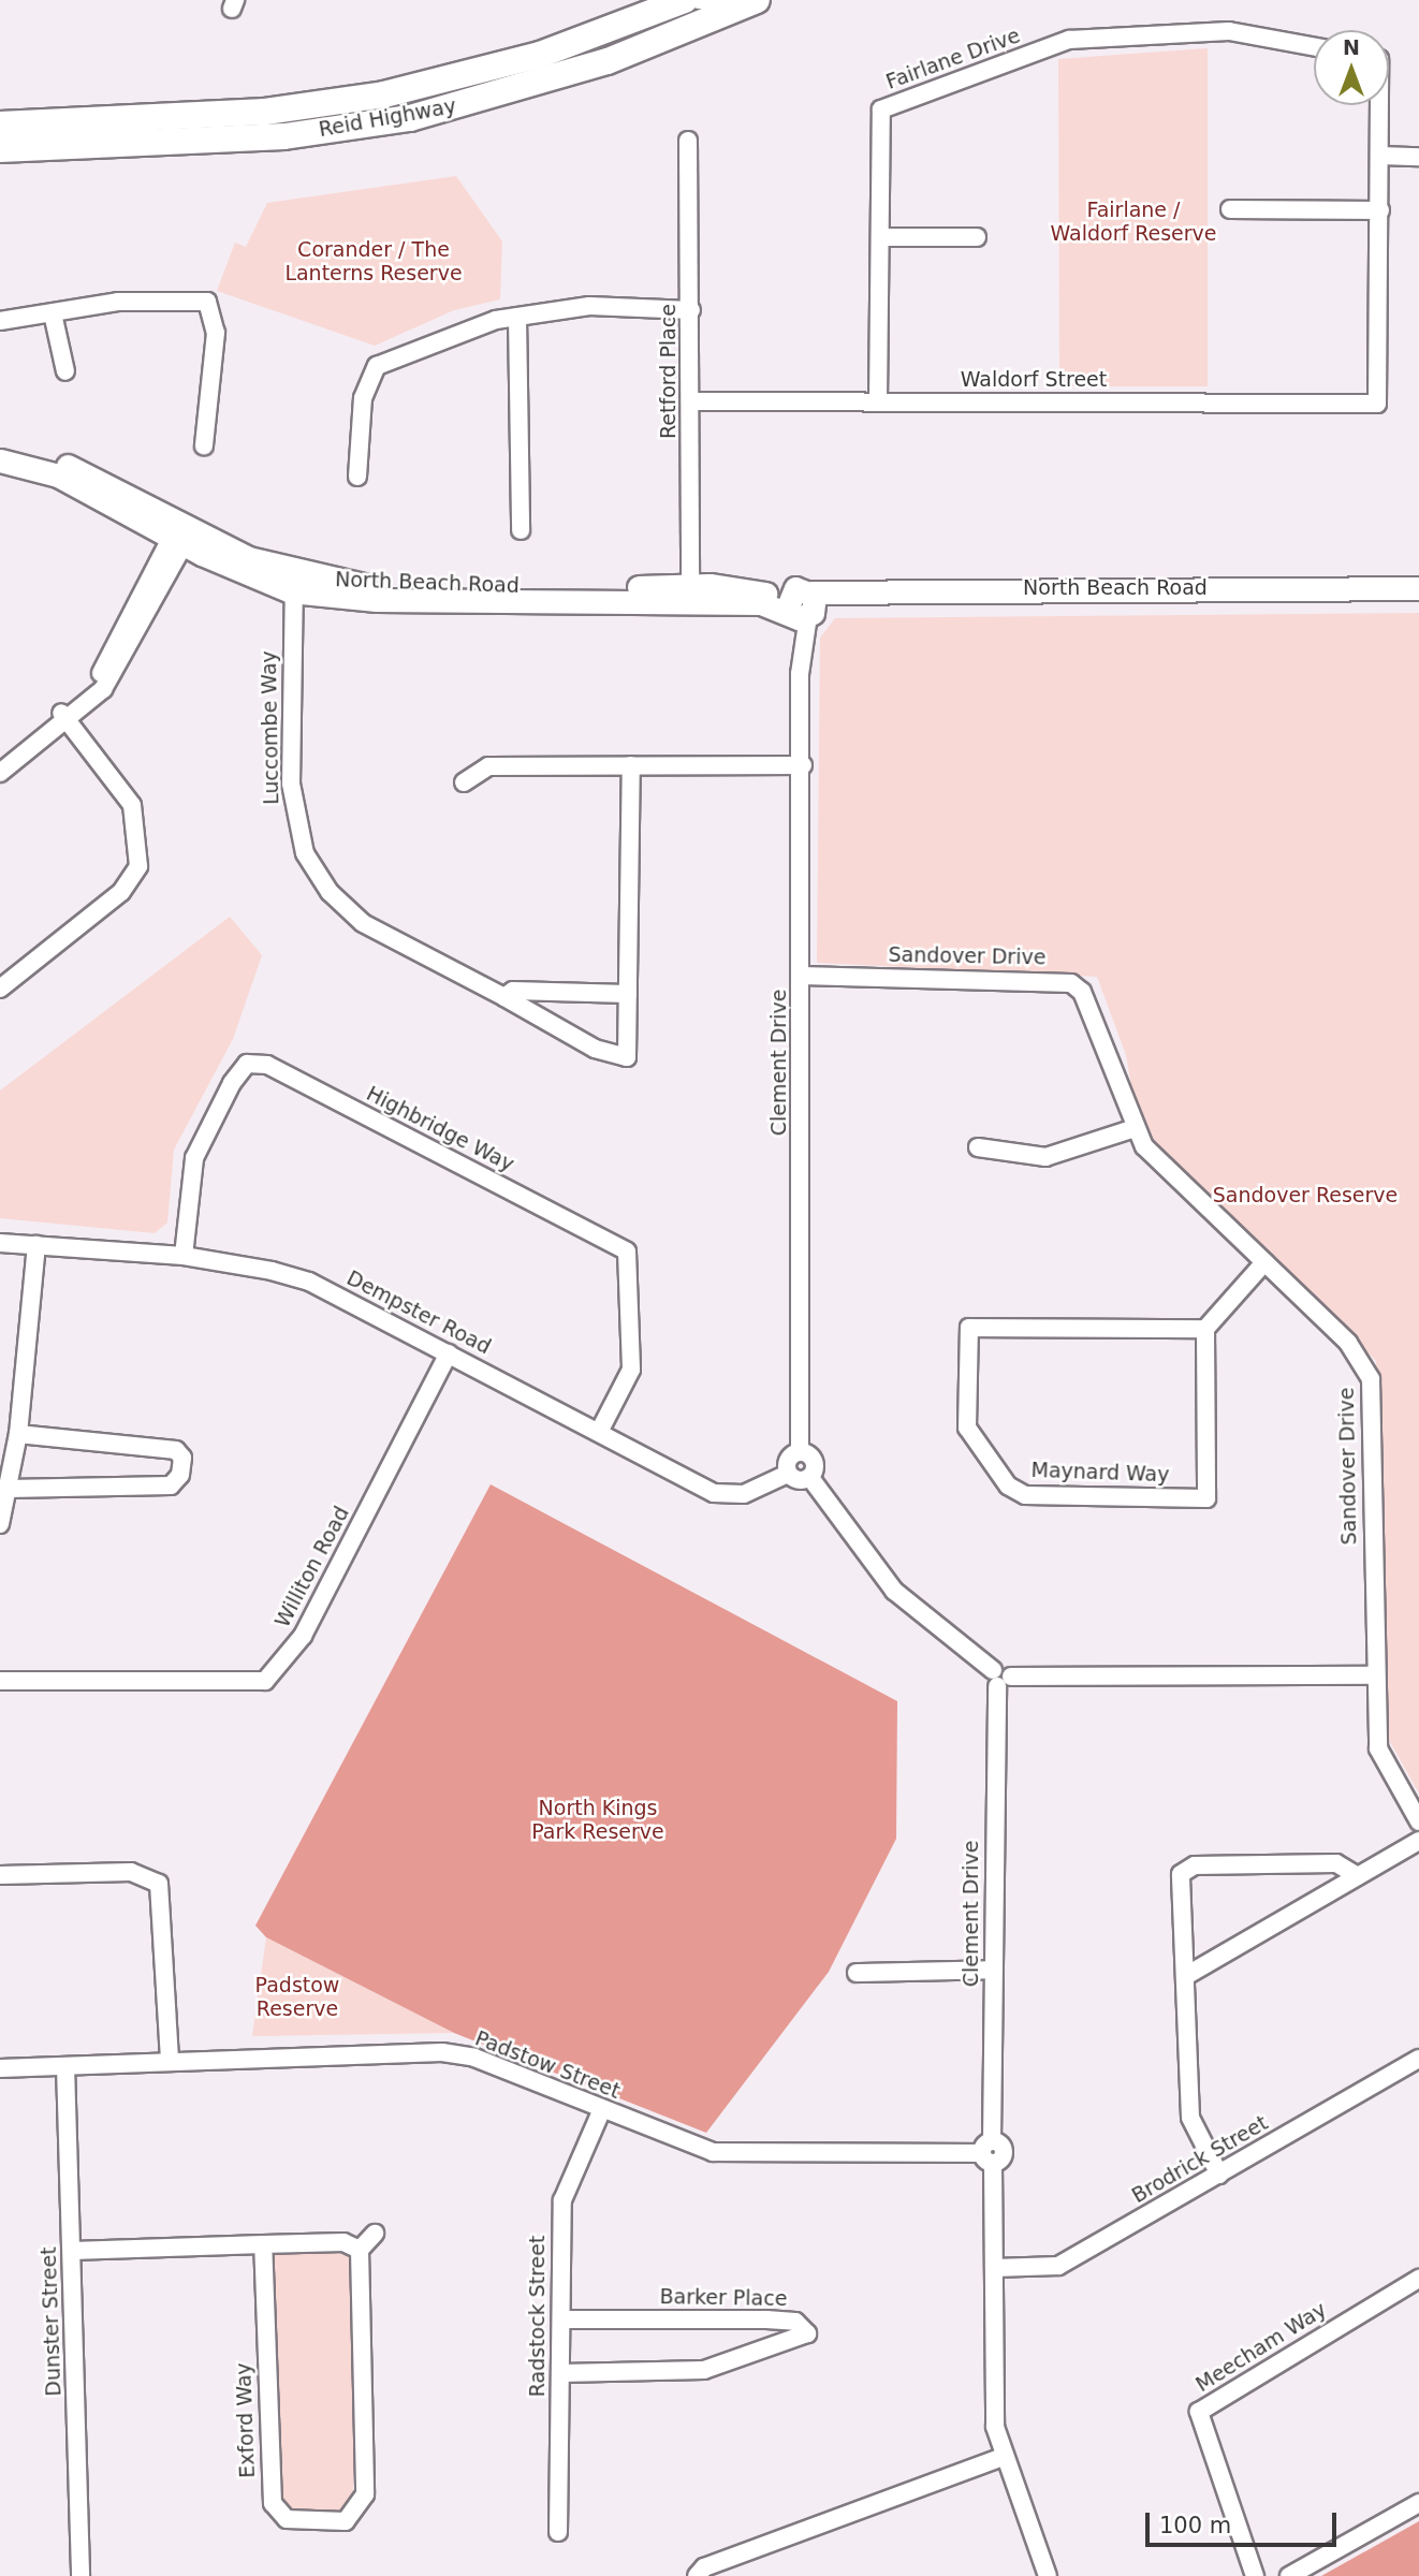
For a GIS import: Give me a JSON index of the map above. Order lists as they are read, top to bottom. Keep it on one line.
{"streets":{"highway":["Reid Highway"],"main road":["North Beach Road"],"street":["Fairlane Drive","Retford Place","Waldorf Street","Luccombe Way","Sandover Drive","Clement Drive","Highbridge Way","Dempster Road","Maynard Way","Williton Road","Padstow Street","Brodrick Street","Barker Place","Radstock Street","Dunster Street","Meecham Way","Exford Way"]},"crossings":[["Fairlane Drive","Waldorf Street"],["Retford Place","Waldorf Street"],["Retford Place","North Beach Road"],["North Beach Road","Luccombe Way"],["North Beach Road","Clement Drive"],["Sandover Drive","Clement Drive"],["Clement Drive","Dempster Road"],["Clement Drive","Padstow Street"],["Clement Drive","Brodrick Street"],["Highbridge Way","Dempster Road"],["Dempster Road","Williton Road"],["Padstow Street","Radstock Street"],["Padstow Street","Dunster Street"],["Barker Place","Radstock Street"]],"parks":["Fairlane / Waldorf Reserve","Corander / The Lanterns Reserve","Sandover Reserve","North Kings Park Reserve","Padstow Reserve"],"scale_bar":"100 m","north":"top"}
